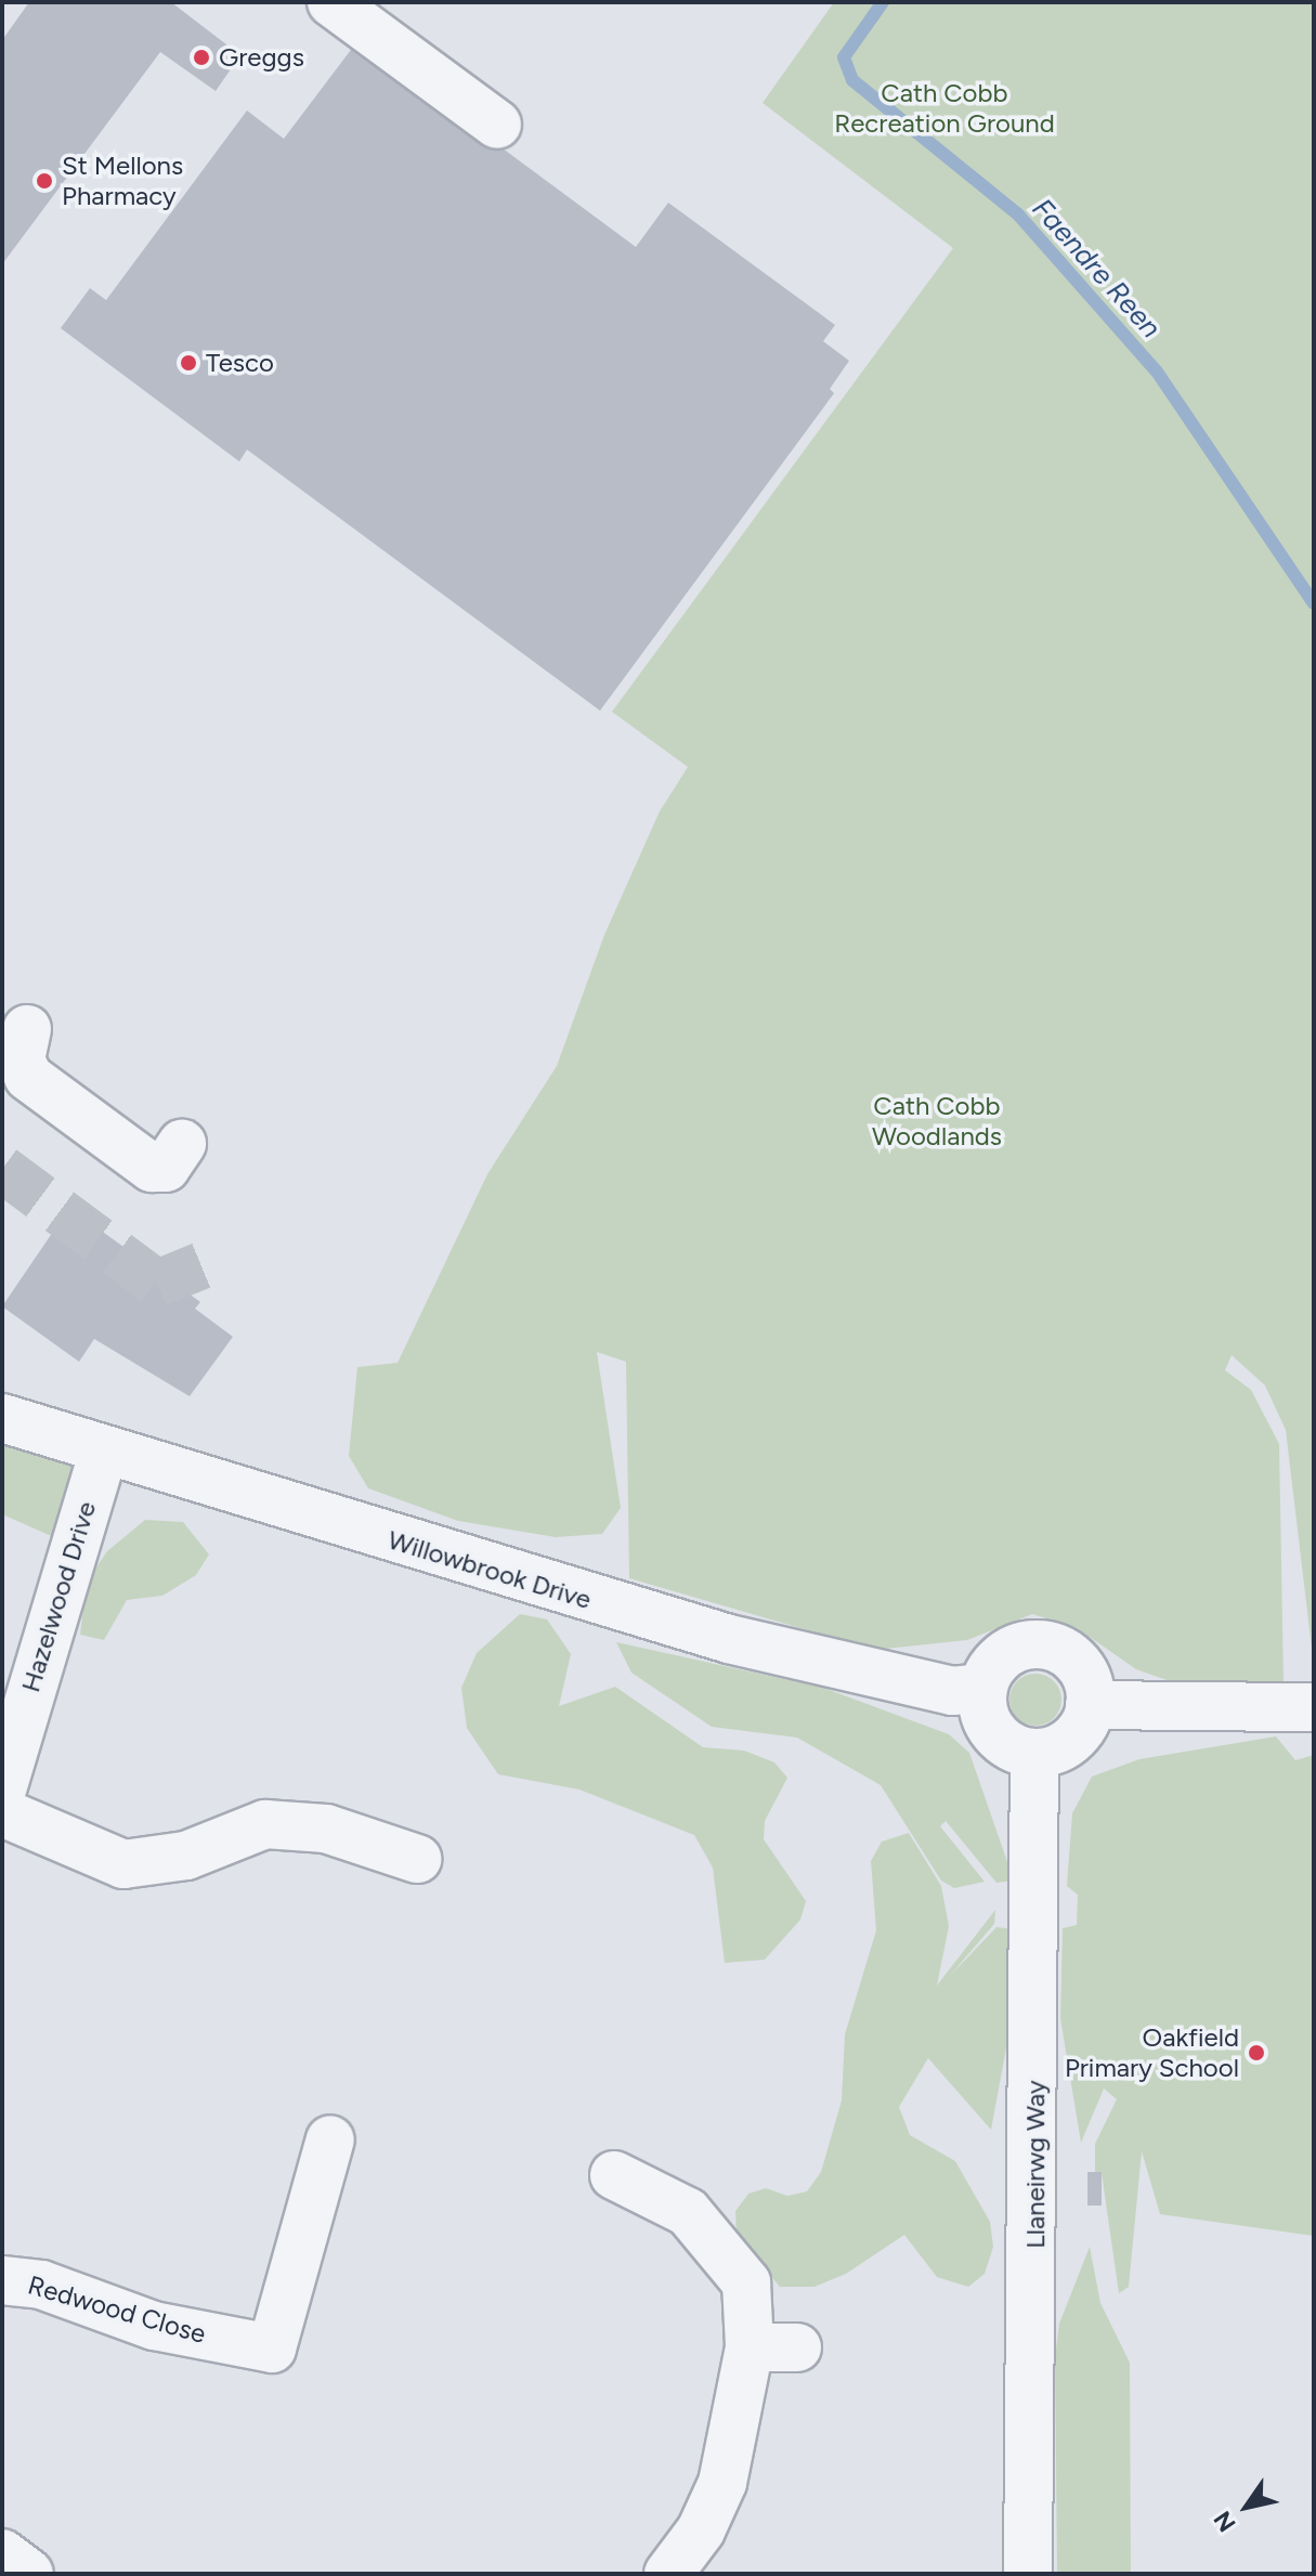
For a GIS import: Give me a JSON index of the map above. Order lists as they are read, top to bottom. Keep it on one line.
{"streets":{"street":["Willowbrook Drive","Hazelwood Drive","Llaneirwg Way","Redwood Close"]},"crossings":[["Willowbrook Drive","Hazelwood Drive"],["Willowbrook Drive","Llaneirwg Way"]],"water":["Faendre Reen"],"parks":["Cath Cobb Recreation Ground","Cath Cobb Woodlands"],"places":["Greggs","St Mellons Pharmacy","Tesco","Oakfield Primary School"],"north":"bottom left"}
